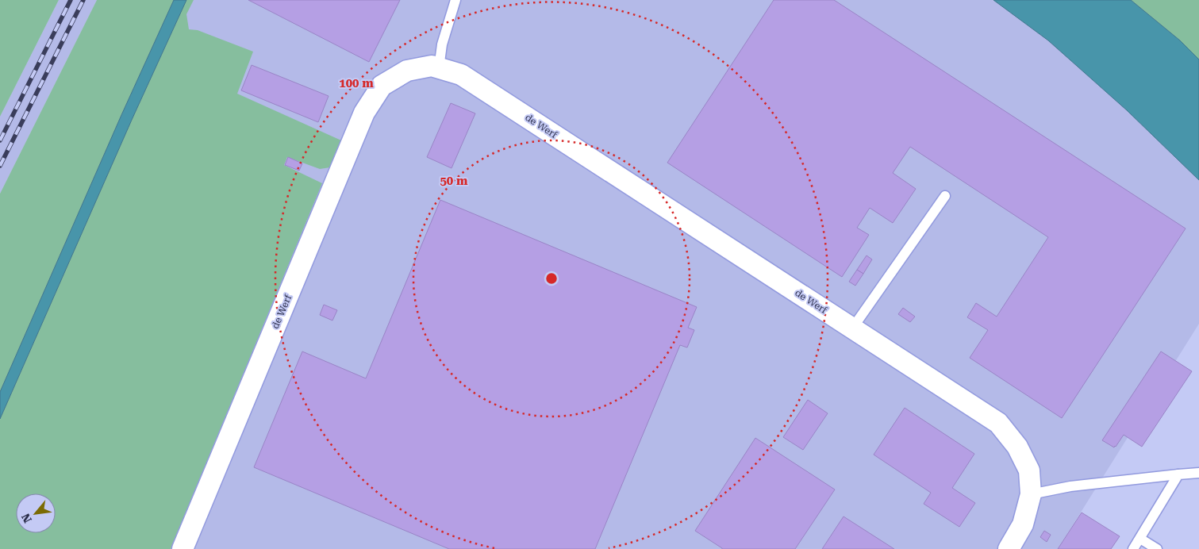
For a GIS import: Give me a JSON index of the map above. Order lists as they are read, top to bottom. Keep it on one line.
{"streets":{"street":["de Werf"]},"north":"bottom left","rings":["100 m","50 m"]}
